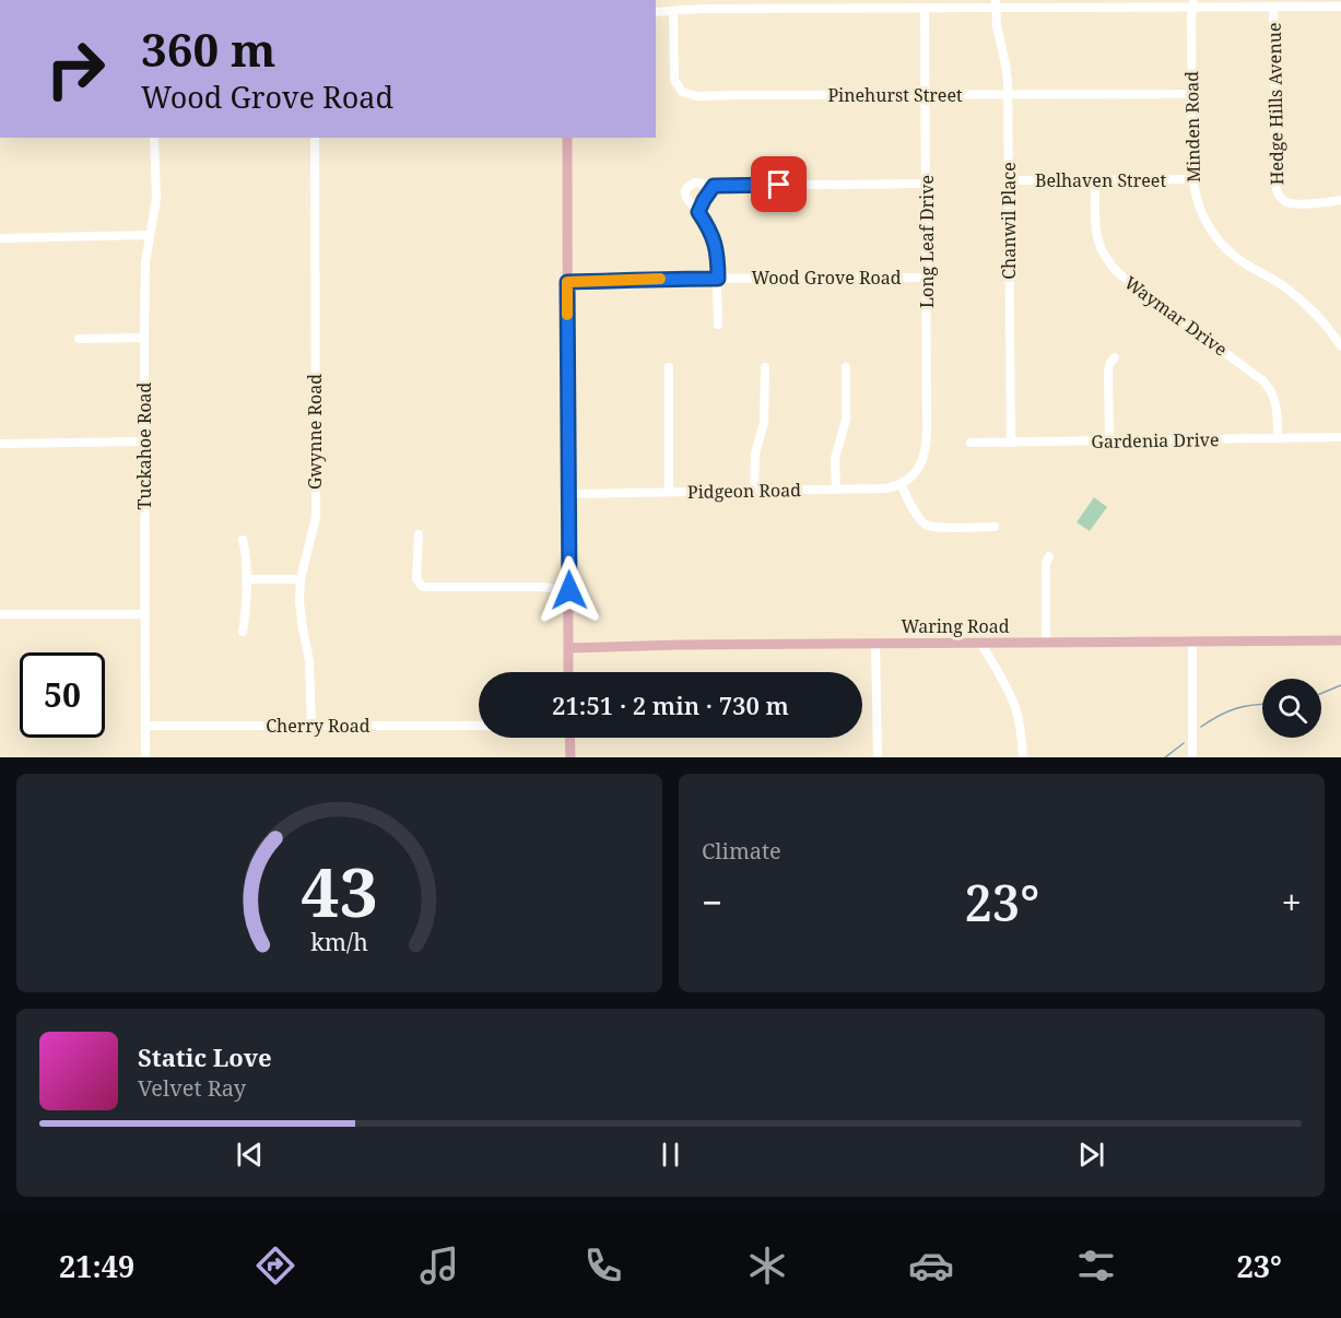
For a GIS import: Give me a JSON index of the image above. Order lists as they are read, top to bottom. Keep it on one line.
{"streets":{"main road":["Waring Road"],"street":["Pinehurst Street","Hedge Hills Avenue","Minden Road","Belhaven Street","Chanwil Place","Long Leaf Drive","Wood Grove Road","Waymar Drive","Gwynne Road","Gardenia Drive","Tuckahoe Road","Pidgeon Road","Cherry Road"]},"crossings":[["Pinehurst Street","Minden Road"],["Pinehurst Street","Chanwil Place"],["Pinehurst Street","Long Leaf Drive"],["Minden Road","Belhaven Street"],["Belhaven Street","Chanwil Place"],["Belhaven Street","Waymar Drive"],["Chanwil Place","Gardenia Drive"],["Long Leaf Drive","Wood Grove Road"],["Long Leaf Drive","Pidgeon Road"],["Waymar Drive","Gardenia Drive"],["Gwynne Road","Cherry Road"],["Tuckahoe Road","Cherry Road"]],"page":{"turn":["360 m","Wood Grove Road"],"limit":"50","trip":"21:51 · 2 min · 730 m","tile":"Climate","heat":["−","23°","+"],"song":["Static Love","Velvet Ray"],"tabs":["21:49","23°"],"gauge":["43","km/h"]}}
